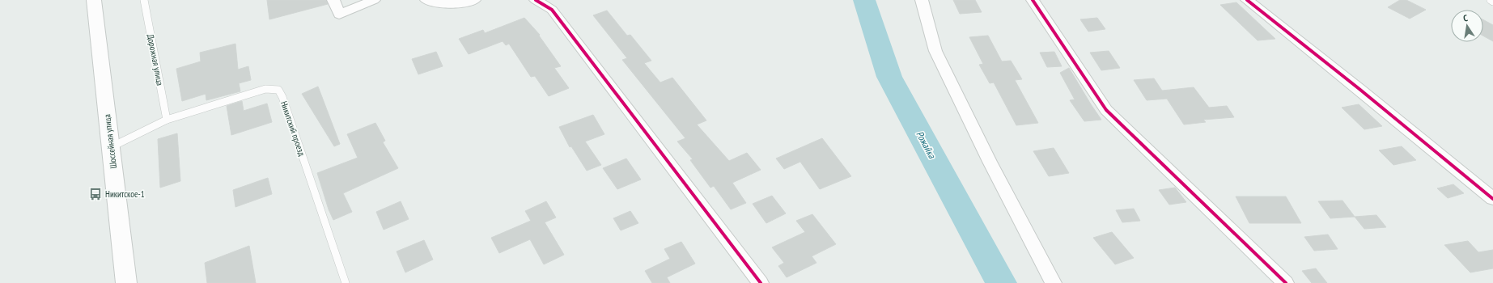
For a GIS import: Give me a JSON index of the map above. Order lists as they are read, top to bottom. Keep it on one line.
{"streets":{"street":["Шоссейная улица"],"lane":["Дорожная улица","Никитский проезд"]},"crossings":[["Дорожная улица","Никитский проезд"],["Никитский проезд","Шоссейная улица"]],"water":["Рожайка"],"places":{"bus stop":["Никитское-1"]},"north":"top"}
